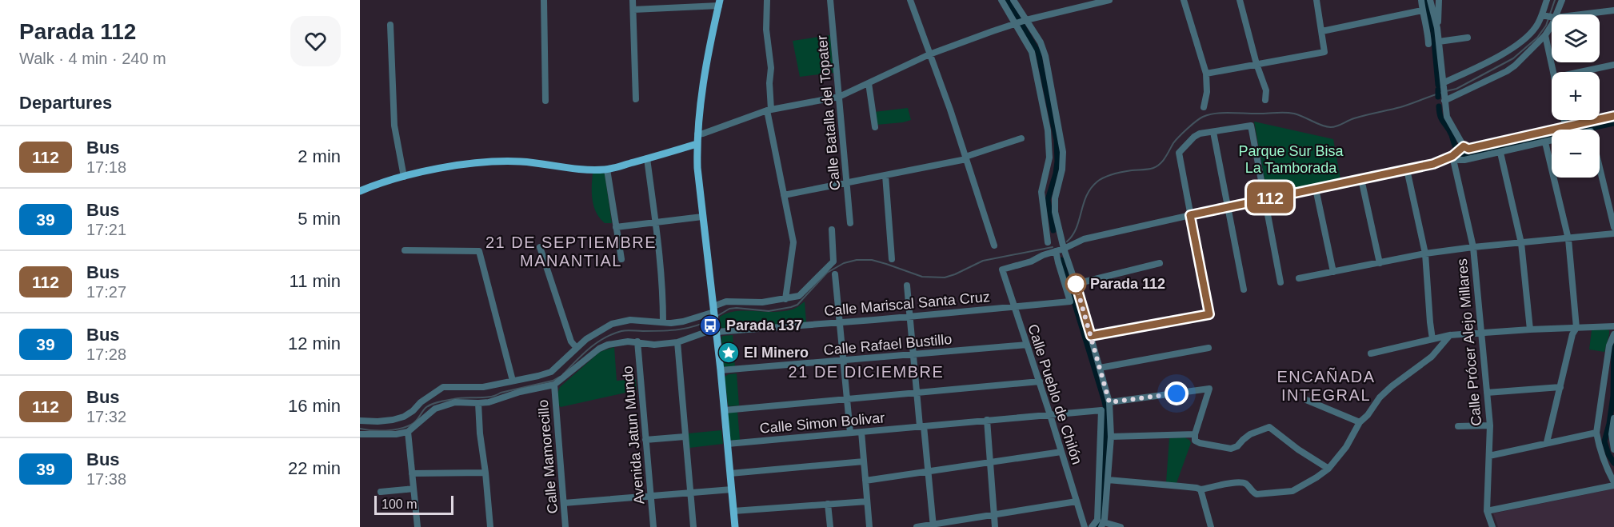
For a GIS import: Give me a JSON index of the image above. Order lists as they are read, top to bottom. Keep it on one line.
{"streets":{"street":["Calle Batalla del Topater","Calle Mariscal Santa Cruz","Calle Prócer Alejo Millares","Calle Rafael Bustillo","Calle Pueblo de Chilón","Calle Simon Bolivar","Avenida Jatun Mundo","Calle Mamorecillo"]},"crossings":[["Calle Mariscal Santa Cruz","Calle Pueblo de Chilón"],["Calle Mariscal Santa Cruz","Avenida Jatun Mundo"],["Calle Mariscal Santa Cruz","Calle Mamorecillo"],["Calle Rafael Bustillo","Calle Pueblo de Chilón"]],"districts":["21 DE SEPTIEMBRE MANANTIAL","21 DE DICIEMBRE","ENCAÑADA INTEGRAL"],"parks":["Parque Sur Bisa La Tamborada"],"places":{"other":["Parada 112"],"bus stop":["Parada 137"],"place":["El Minero"]},"lines":["bus line 112"],"scale_bar":"100 m","page":{"heading":[["Parada 112","Walk · 4 min · 240 m"],"Departures"],"on_map":"112","map_buttons":["+","−"],"list":[{"mark":"112","name":"Bus","note":"17:18","value":"2 min"},{"mark":"39","name":"Bus","note":"17:21","value":"5 min"},{"mark":"112","name":"Bus","note":"17:27","value":"11 min"},{"mark":"39","name":"Bus","note":"17:28","value":"12 min"},{"mark":"112","name":"Bus","note":"17:32","value":"16 min"},{"mark":"39","name":"Bus","note":"17:38","value":"22 min"}],"scale":"100 m"}}
